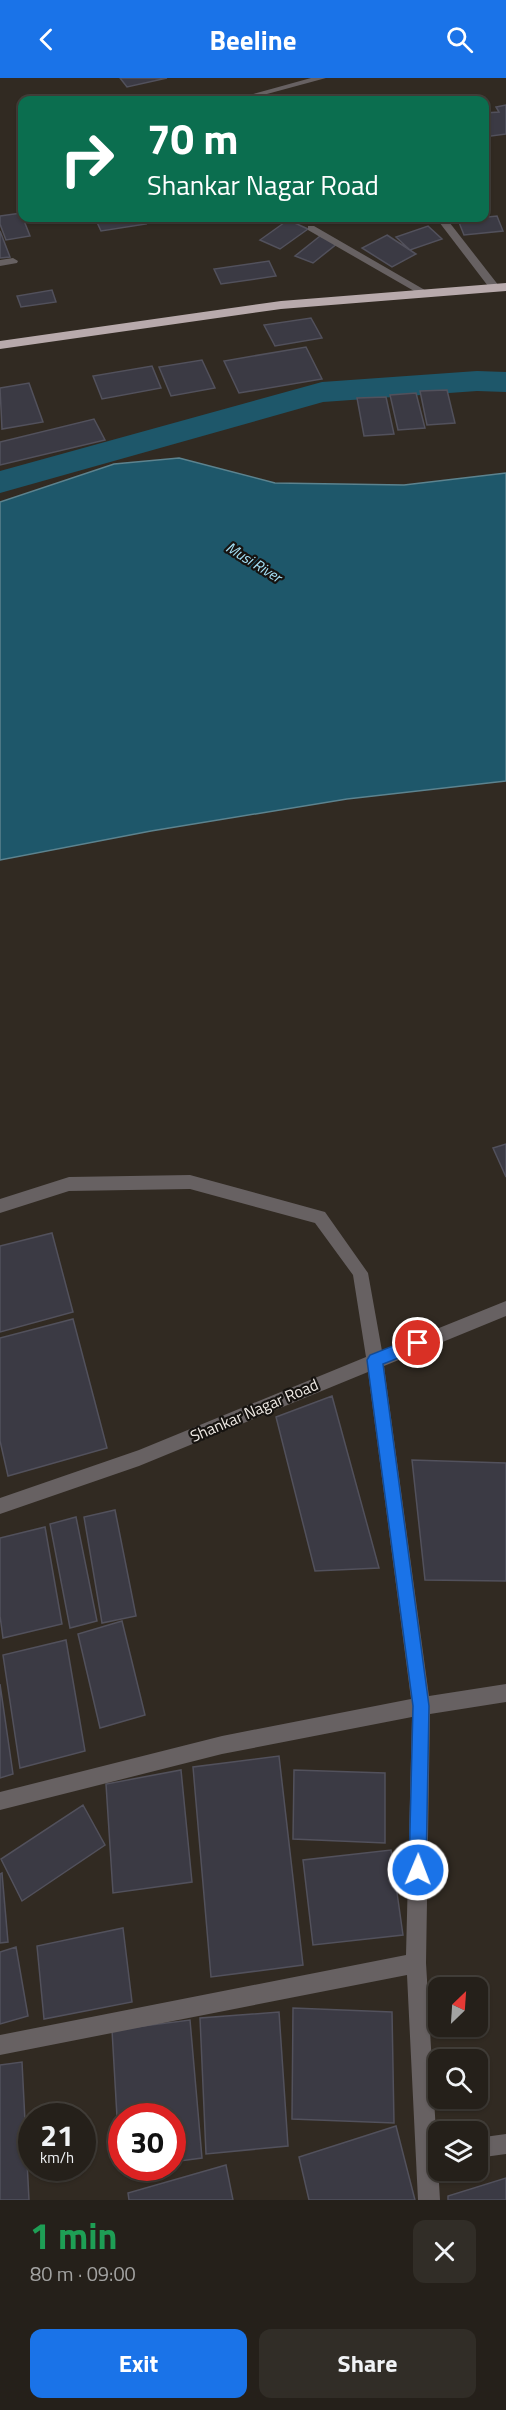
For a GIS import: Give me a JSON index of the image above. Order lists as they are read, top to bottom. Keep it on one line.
{"streets":{"street":["Shankar Nagar Road"]},"water":["Musi River"],"north":"top right","page":{"header":"Beeline","turn":["70 m","Shankar Nagar Road"],"speed":"21 km/h","limit":"30","heading":["1 min","80 m · 09:00"],"buttons":["Exit","Share"]}}
